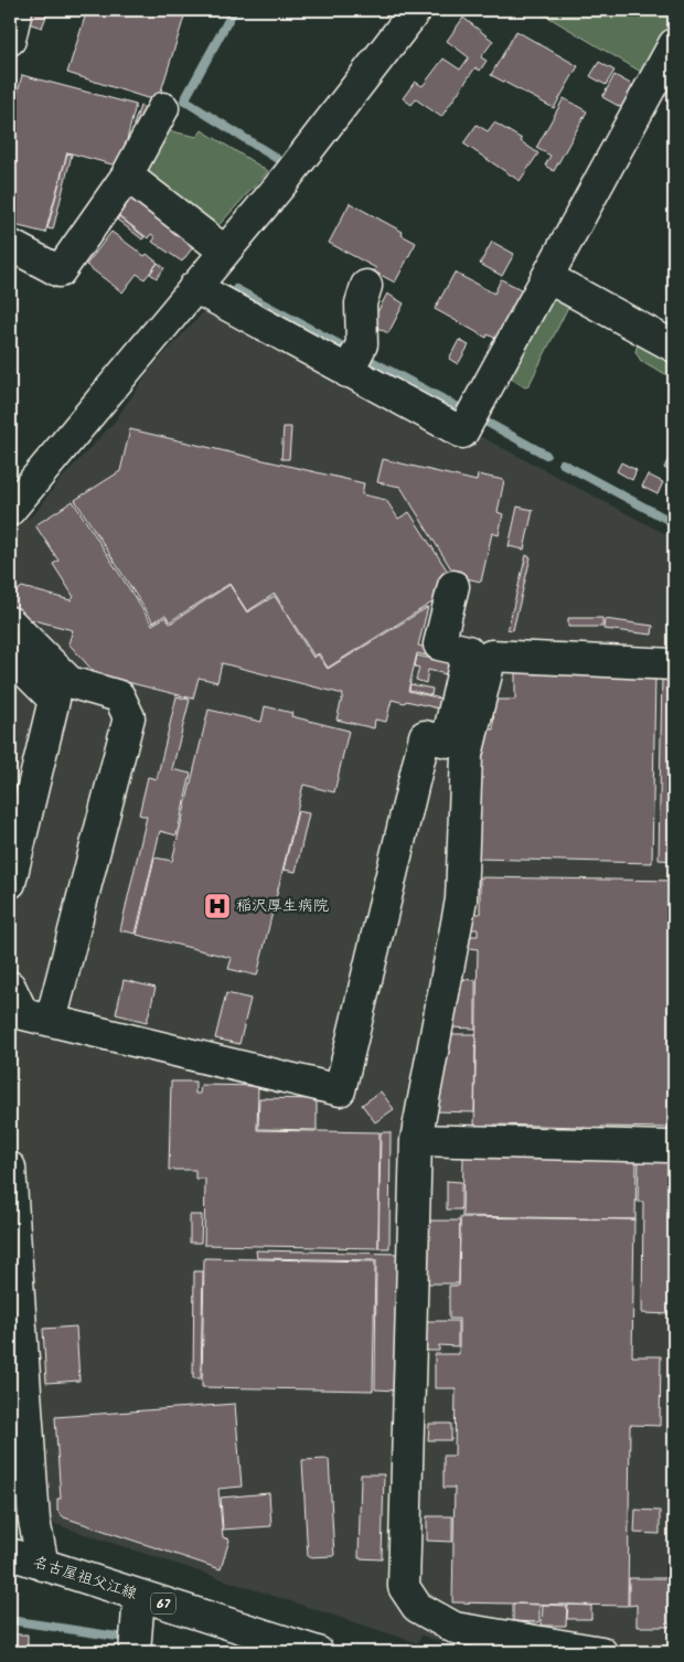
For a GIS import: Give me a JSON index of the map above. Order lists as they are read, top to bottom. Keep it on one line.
{"streets":{"street":["名古屋祖父江線","67"]},"places":{"hospital":["稲沢厚生病院"]}}
